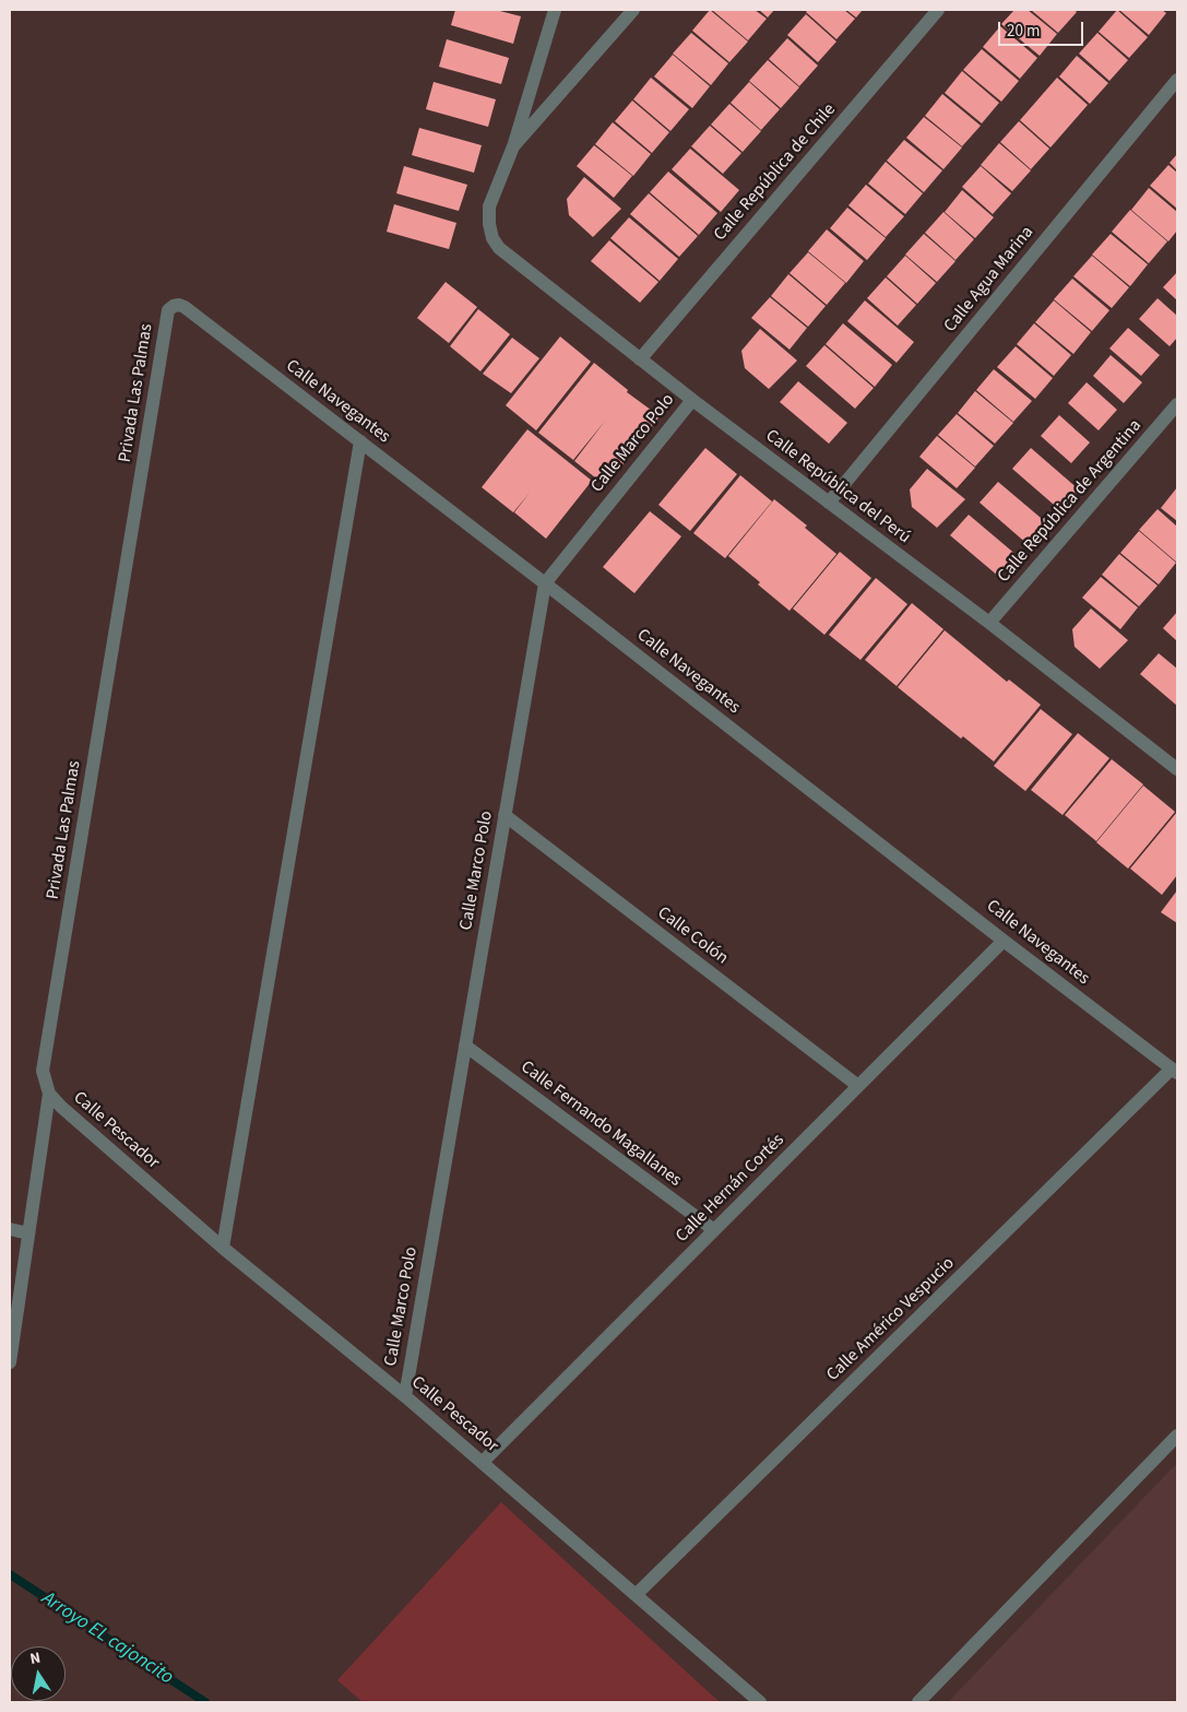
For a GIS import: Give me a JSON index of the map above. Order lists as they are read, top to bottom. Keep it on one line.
{"streets":{"street":["Calle República de Chile","Calle Agua Marina","Privada Las Palmas","Calle Navegantes","Calle Marco Polo","Calle República del Perú","Calle República de Argentina","Calle Colón","Calle Fernando Magallanes","Calle Pescador","Calle Hernán Cortés","Calle Américo Vespucio"]},"crossings":[["Calle República de Chile","Calle República del Perú"],["Calle Agua Marina","Calle República del Perú"],["Privada Las Palmas","Calle Navegantes"],["Privada Las Palmas","Calle Pescador"],["Calle Navegantes","Calle Marco Polo"],["Calle Navegantes","Calle Hernán Cortés"],["Calle Navegantes","Calle Américo Vespucio"],["Calle Marco Polo","Calle República del Perú"],["Calle Marco Polo","Calle Colón"],["Calle Marco Polo","Calle Fernando Magallanes"],["Calle Marco Polo","Calle Pescador"],["Calle República del Perú","Calle República de Argentina"],["Calle Colón","Calle Hernán Cortés"],["Calle Fernando Magallanes","Calle Hernán Cortés"],["Calle Pescador","Calle Hernán Cortés"],["Calle Pescador","Calle Américo Vespucio"]],"water":["Arroyo EL cajoncito"],"scale_bar":"20 m","north":"top"}
